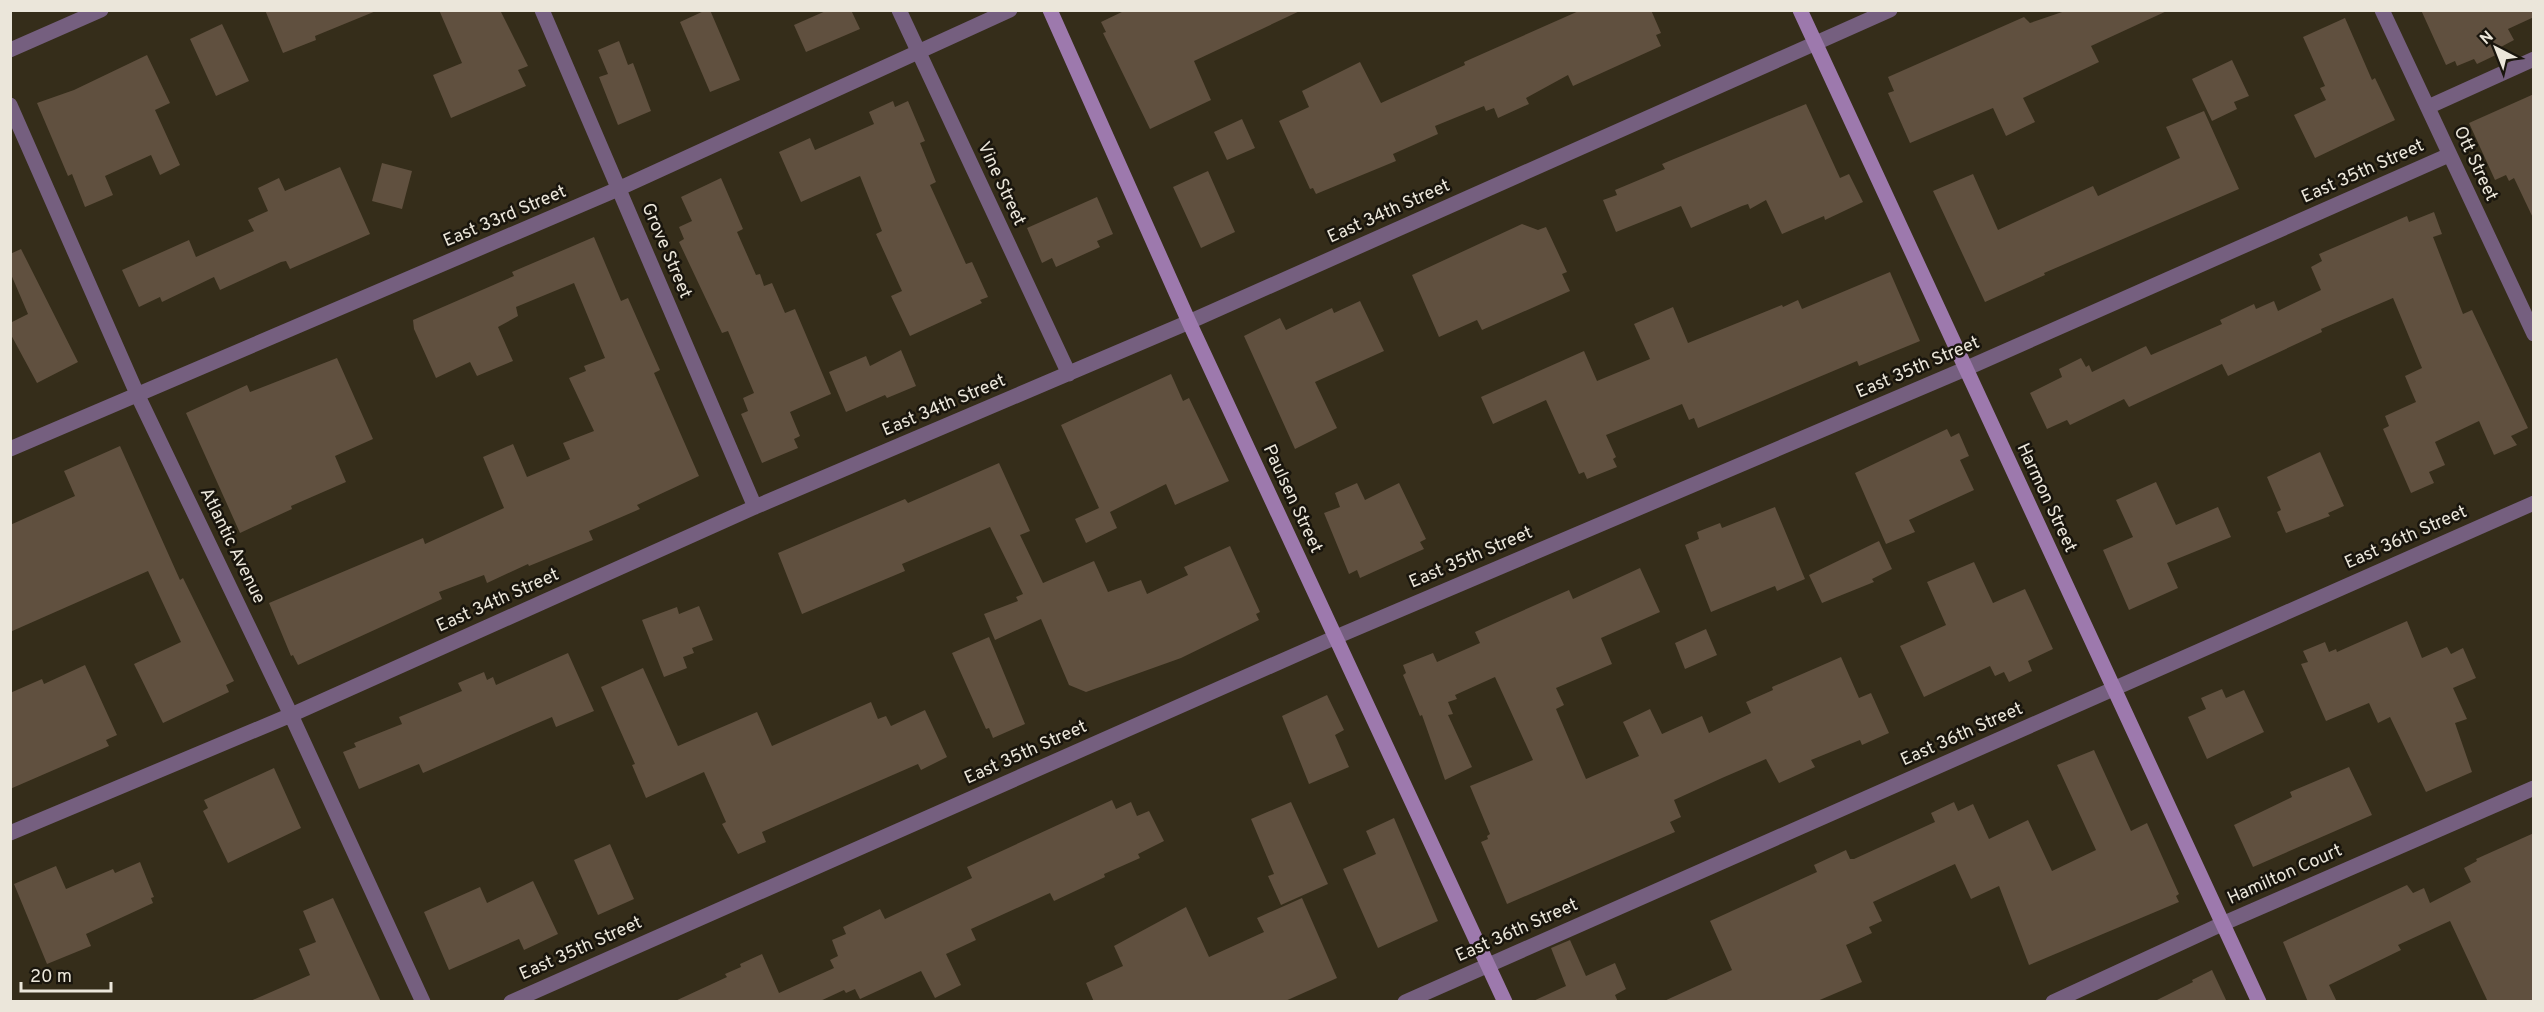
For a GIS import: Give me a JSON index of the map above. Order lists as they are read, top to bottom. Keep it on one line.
{"streets":{"main road":["Harmon Street","Paulsen Street"],"street":["Ott Street","East 35th Street","Vine Street","East 34th Street","East 33rd Street","Grove Street","East 36th Street","Atlantic Avenue","Hamilton Court"]},"crossings":[["Ott Street","East 35th Street"],["East 35th Street","Harmon Street"],["East 35th Street","Paulsen Street"],["Vine Street","East 34th Street"],["Vine Street","East 33rd Street"],["East 34th Street","Grove Street"],["East 34th Street","Harmon Street"],["East 34th Street","Paulsen Street"],["East 34th Street","Atlantic Avenue"],["East 33rd Street","Grove Street"],["East 33rd Street","Atlantic Avenue"],["Harmon Street","East 36th Street"],["Harmon Street","Hamilton Court"],["Paulsen Street","East 36th Street"]],"scale_bar":"20 m","north":"top left"}
